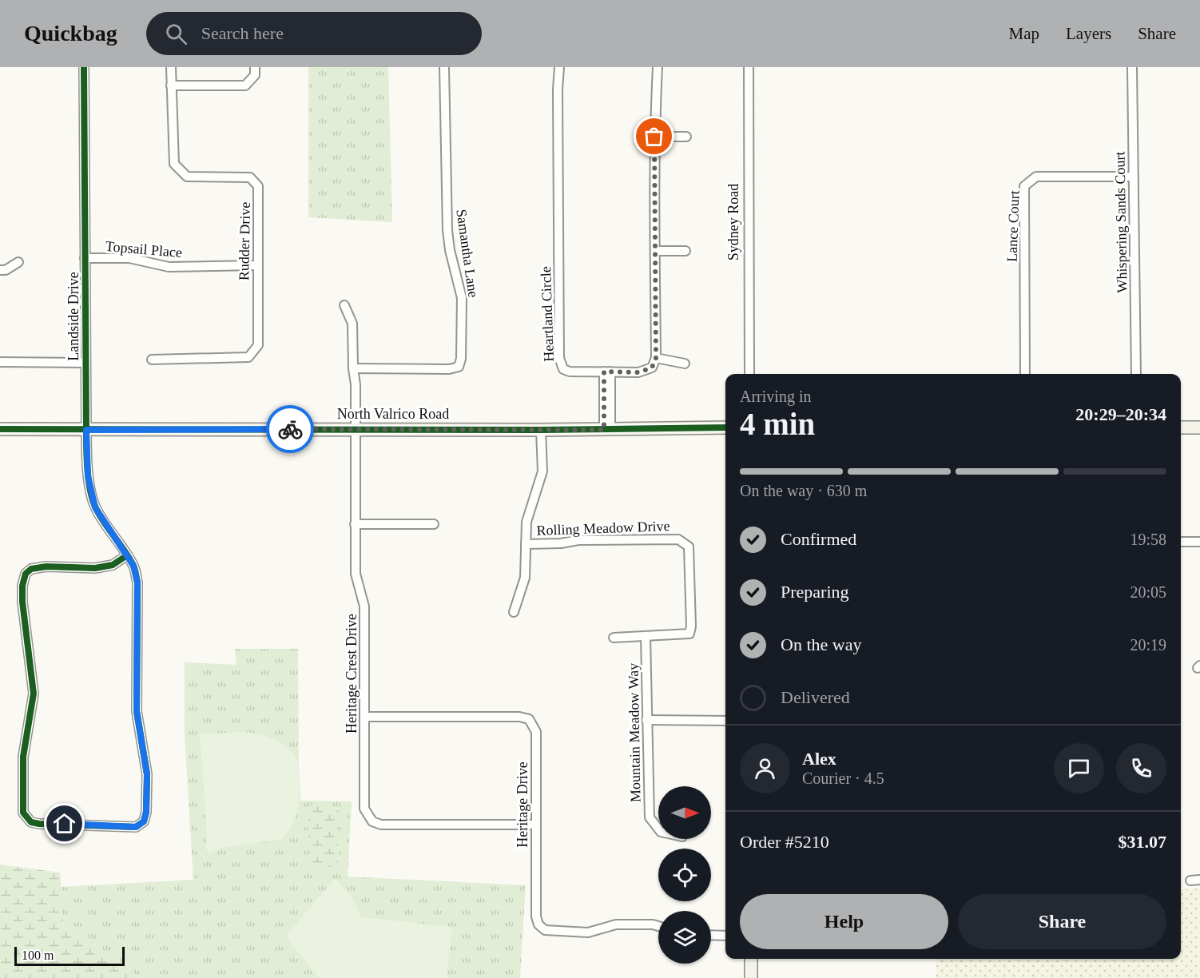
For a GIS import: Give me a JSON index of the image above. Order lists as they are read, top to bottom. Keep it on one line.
{"streets":{"street":["Sydney Road","Whispering Sands Court","Lance Court","Rudder Drive","Topsail Place","Samantha Lane","Heartland Circle","Landside Drive","North Valrico Road","Rolling Meadow Drive","Heritage Crest Drive","Mountain Meadow Way","Heritage Drive"]},"crossings":[["Whispering Sands Court","Lance Court"],["Rudder Drive","Topsail Place"],["Topsail Place","Landside Drive"],["Samantha Lane","Heritage Crest Drive"],["Landside Drive","North Valrico Road"],["North Valrico Road","Heritage Crest Drive"],["Rolling Meadow Drive","Mountain Meadow Way"],["Heritage Crest Drive","Heritage Drive"]],"scale_bar":"100 m","north":"right","page":{"header":"Quickbag","search":"Search here","nav":["Map","Layers","Share"],"heading":["4 min","Arriving in","20:29–20:34"],"panel":["Alex","Courier · 4.5","Order #5210","$31.07"],"bar":"On the way · 630 m","list":[["Confirmed","19:58"],["Preparing","20:05"],["On the way","20:19"],"Delivered"],"buttons":["Help","Share"],"scale":"100 m"}}
